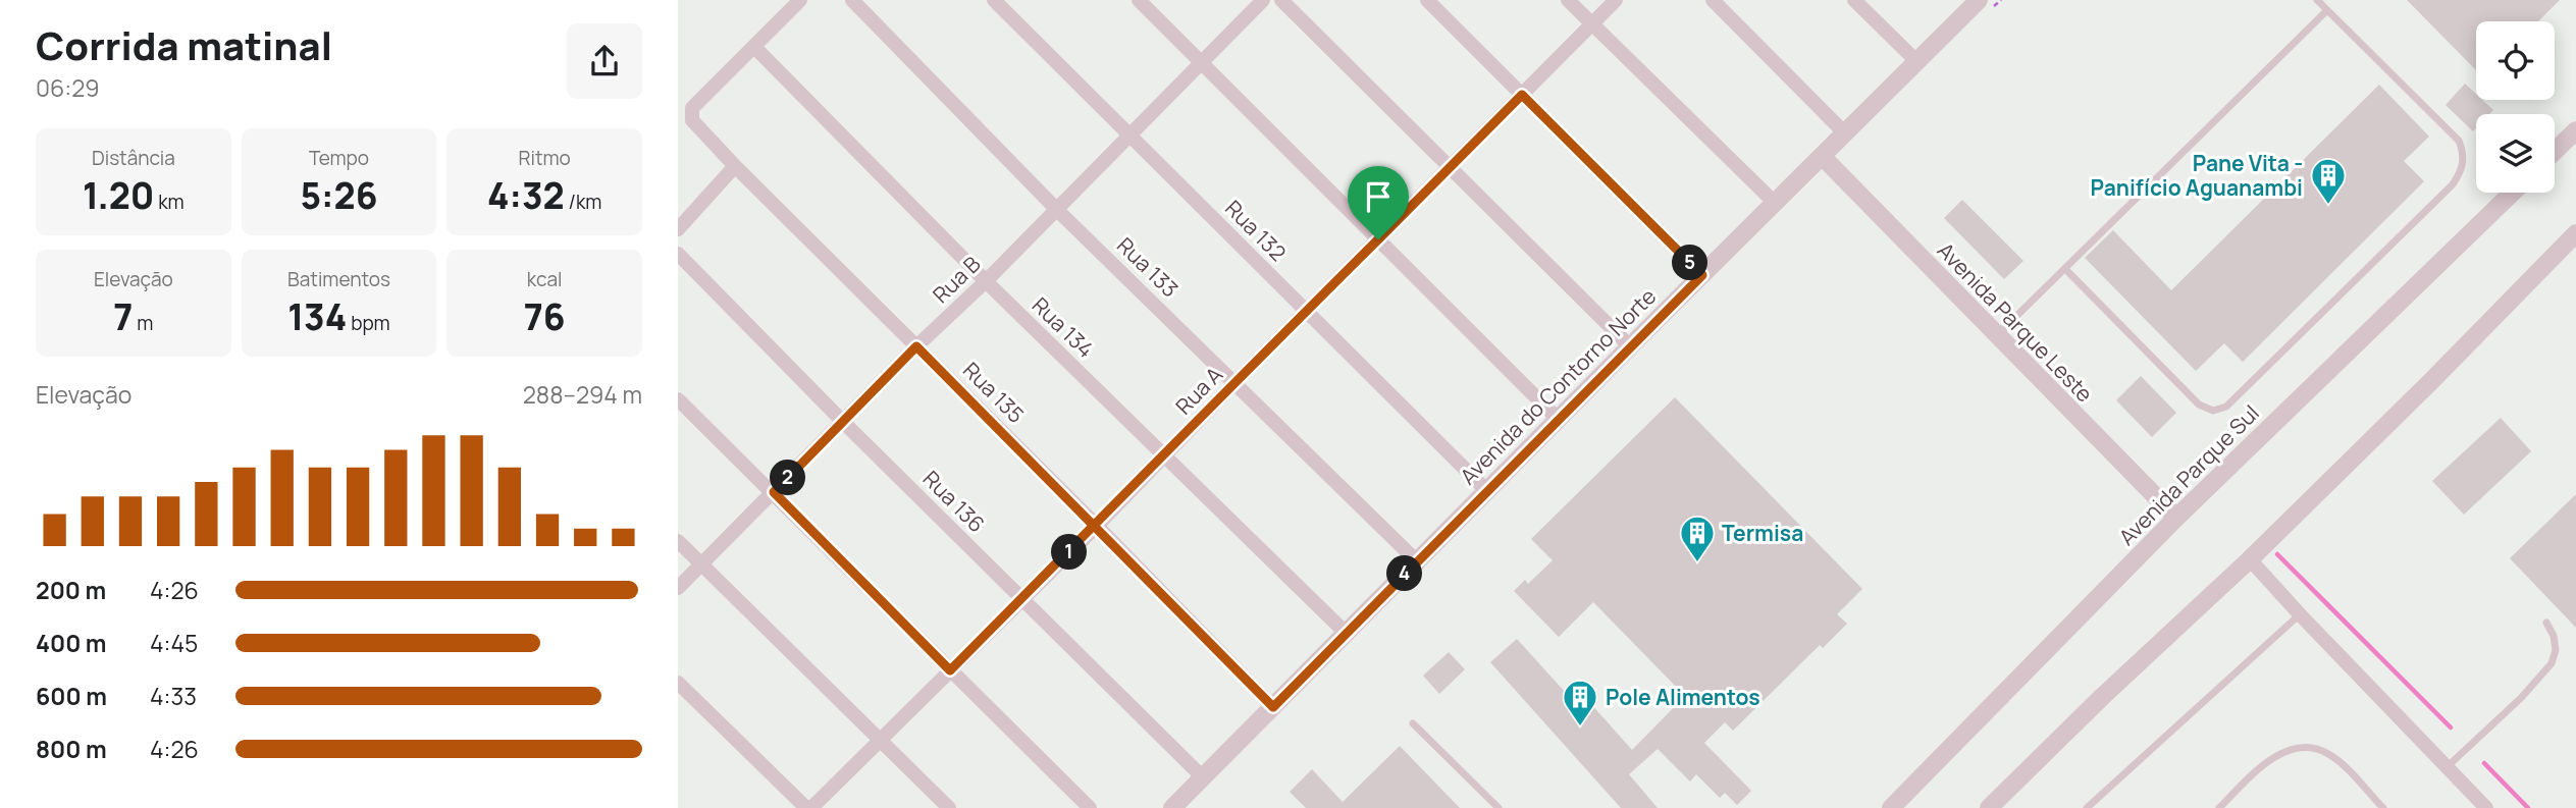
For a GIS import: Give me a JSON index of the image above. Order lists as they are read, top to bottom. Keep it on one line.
{"streets":{"street":["Rua 132","Rua 133","Rua B","Avenida Parque Leste","Rua 134","Avenida do Contorno Norte","Rua A","Rua 135","Avenida Parque Sul","Rua 136"]},"crossings":[["Rua 132","Rua B"],["Rua 132","Avenida do Contorno Norte"],["Rua 132","Rua A"],["Rua 133","Rua B"],["Rua 133","Avenida do Contorno Norte"],["Rua 133","Rua A"],["Rua B","Rua 134"],["Rua B","Rua 135"],["Rua B","Rua 136"],["Avenida Parque Leste","Avenida do Contorno Norte"],["Avenida Parque Leste","Avenida Parque Sul"],["Rua 134","Avenida do Contorno Norte"],["Rua 134","Rua A"],["Rua 134","Rua 135"],["Avenida do Contorno Norte","Rua 135"],["Avenida do Contorno Norte","Rua 136"],["Rua A","Rua 135"],["Rua A","Rua 136"]],"places":{"building":["Pane Vita - Panifício Aguanambi","Termisa","Pole Alimentos"]},"page":{"heading":["Corrida matinal","06:29"],"stats":[["Distância","1.20 km"],["Tempo","5:26"],["Ritmo","4:32 /km"],["Elevação","7 m"],["Batimentos","134 bpm"],["kcal","76"]],"pins":["5","2","1","4"],"chart":["Elevação","288–294 m"],"list":[{"name":"200 m","note":"4:26"},{"name":"400 m","note":"4:45"},{"name":"600 m","note":"4:33"},{"name":"800 m","note":"4:26"}]}}
